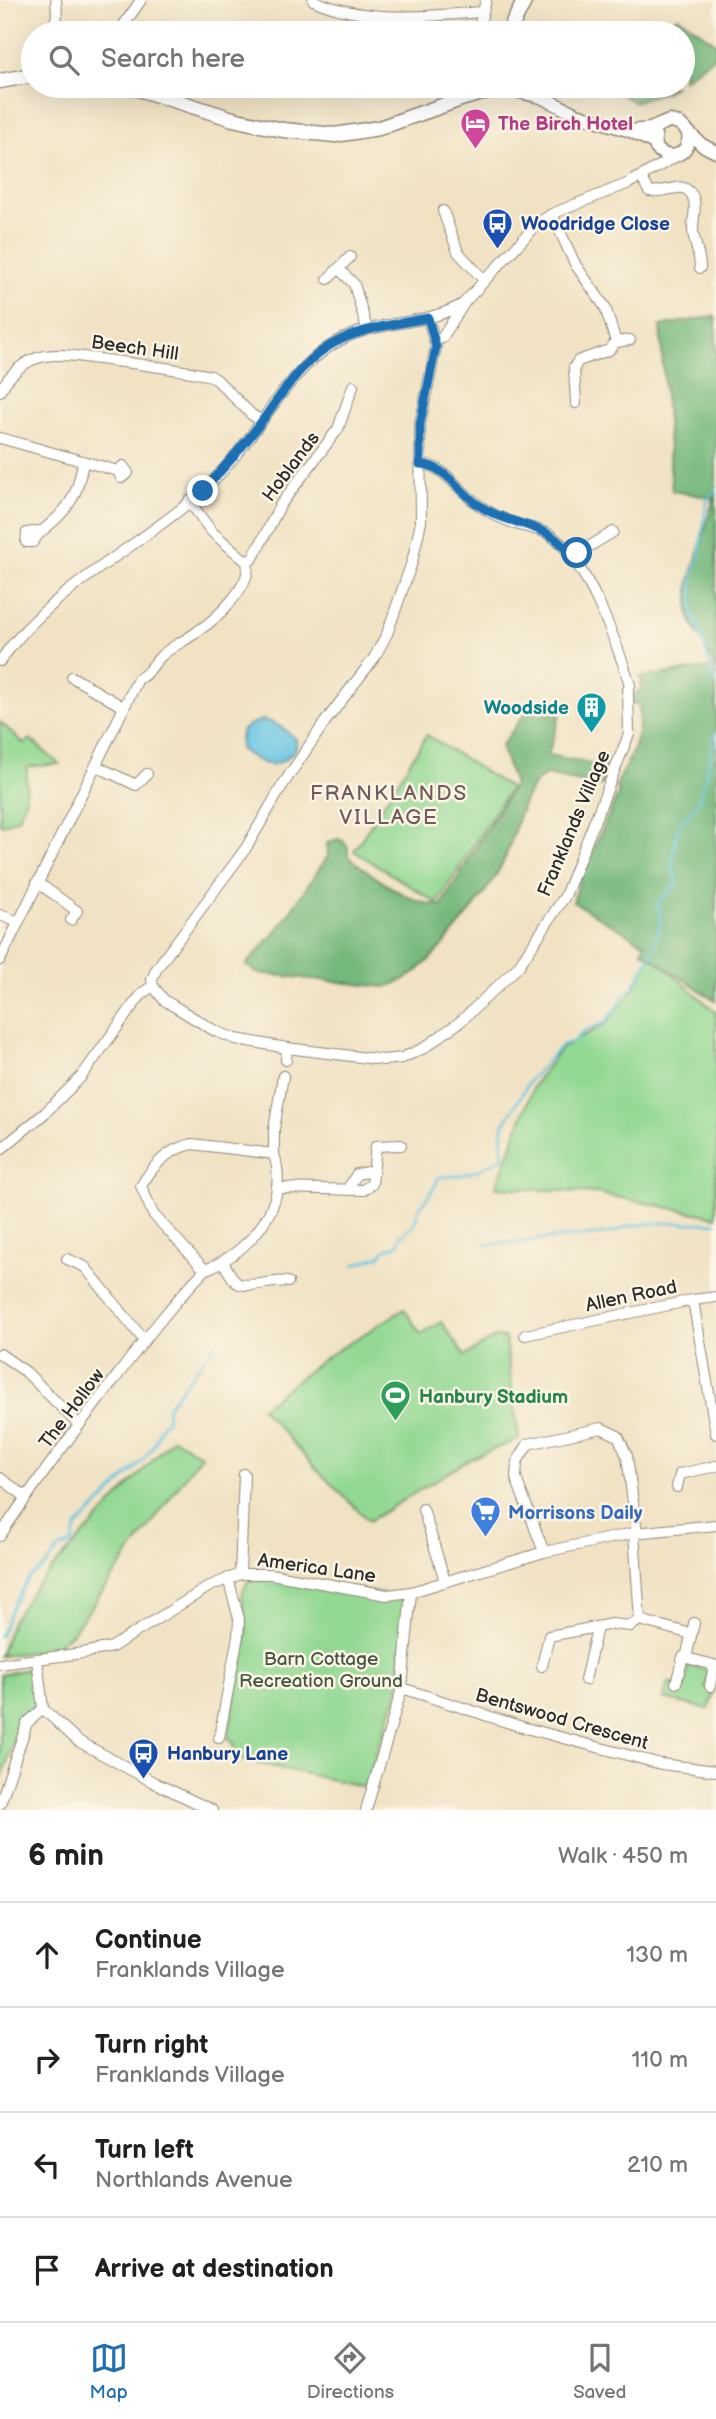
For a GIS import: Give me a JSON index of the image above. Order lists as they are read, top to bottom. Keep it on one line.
{"streets":{"street":["Beech Hill","Hoblands","Franklands Village","Allen Road","The Hollow","America Lane","Bentswood Crescent"]},"districts":["FRANKLANDS VILLAGE"],"parks":["Barn Cottage Recreation Ground"],"places":{"hotel":["The Birch Hotel"],"bus stop":["Woodridge Close","Hanbury Lane"],"building":["Woodside"],"sports":["Hanbury Stadium"],"supermarket":["Morrisons Daily"]},"page":{"search":"Search here","heading":["6 min","Walk · 450 m"],"list":[["Continue","Franklands Village","130 m"],["Turn right","Franklands Village","110 m"],["Turn left","Northlands Avenue","210 m"],"Arrive at destination"],"nav":["Map","Directions","Saved"]}}
